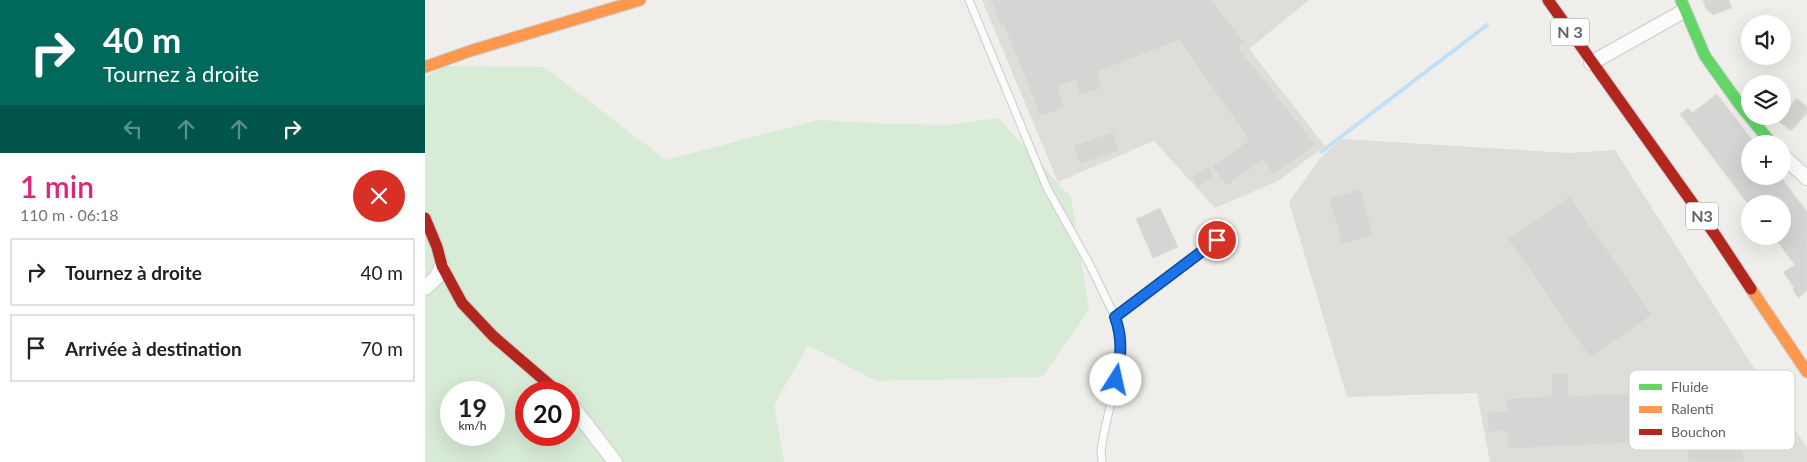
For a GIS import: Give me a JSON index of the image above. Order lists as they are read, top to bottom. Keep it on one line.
{"streets":{"main road":["N 3","N3"]},"crossings":[["N 3","N3"]],"legend":["Fluide","Ralenti","Bouchon"],"page":{"turn":["40 m","Tournez à droite"],"map_buttons":["+","−"],"heading":["1 min","110 m · 06:18"],"list":[{"name":"Tournez à droite","value":"40 m"},{"name":"Arrivée à destination","value":"70 m"}],"speed":"19 km/h","limit":"20"}}
